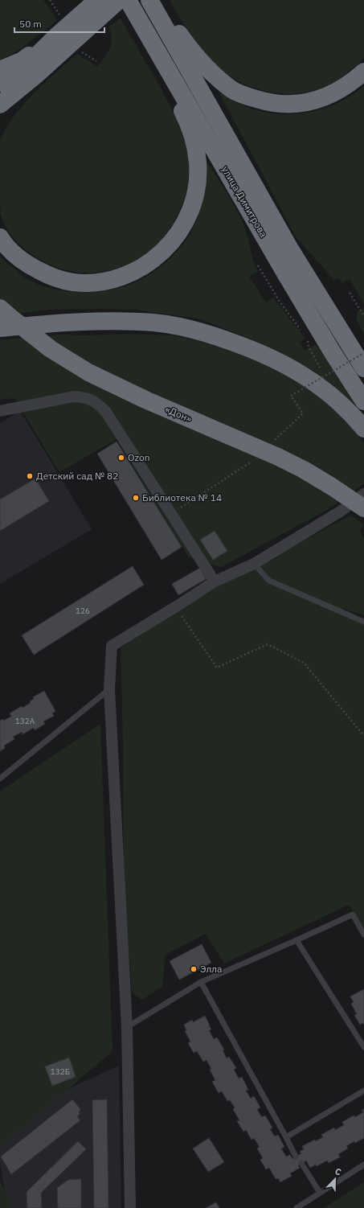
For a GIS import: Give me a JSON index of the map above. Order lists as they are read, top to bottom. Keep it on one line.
{"streets":{"highway":["улица Димитрова","«Дон»"]},"places":["Ozon","Детский сад № 82","Библиотека № 14","Элла"],"house_numbers":["126","132А","132Б"],"scale_bar":"50 m","north":"top right"}
